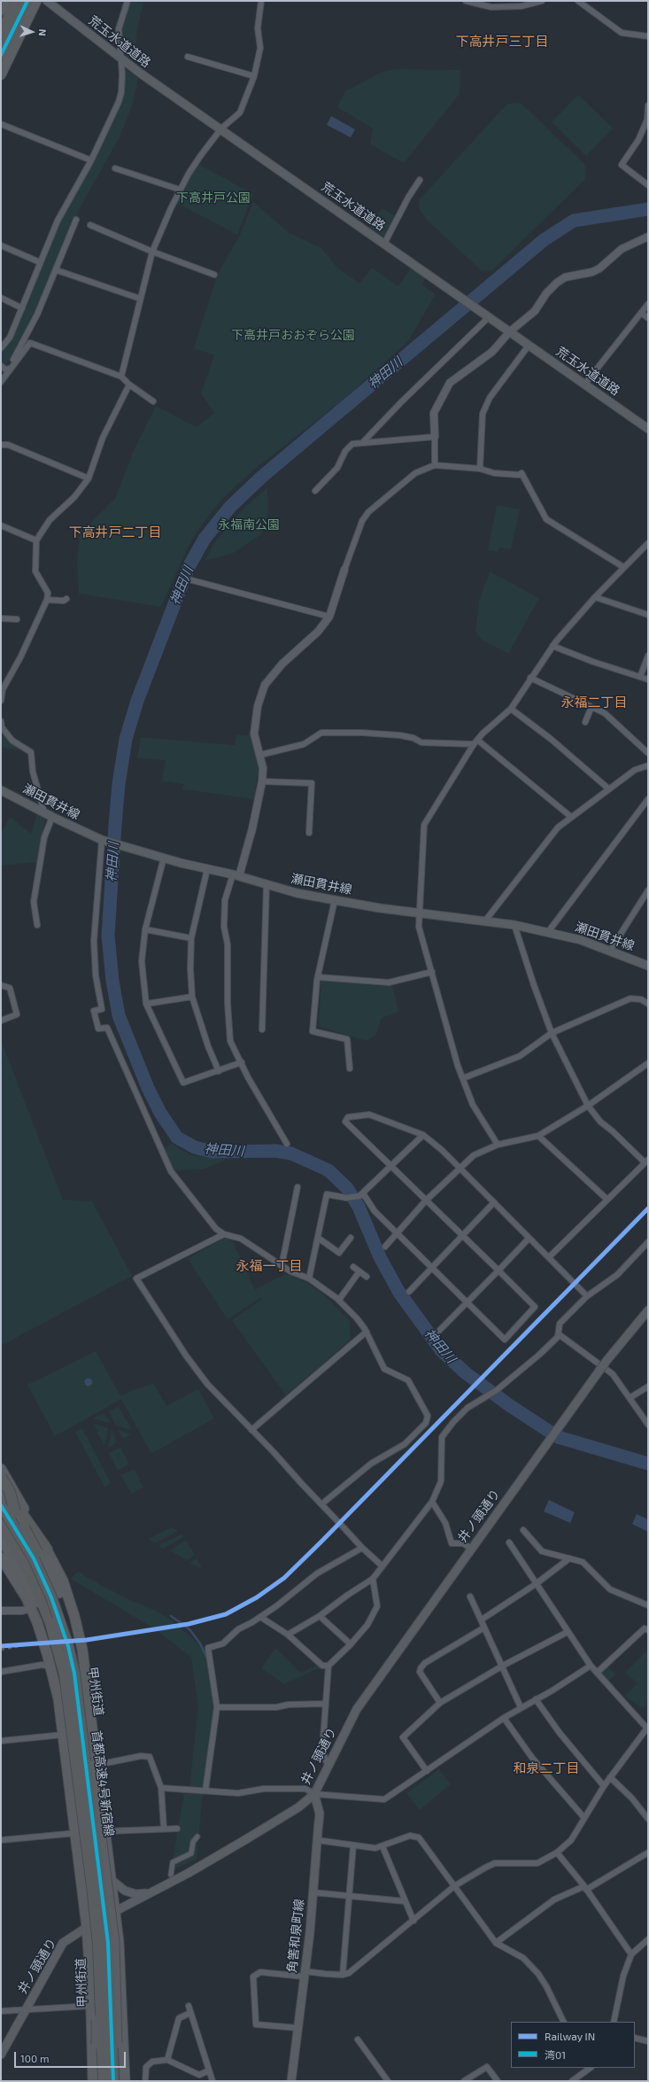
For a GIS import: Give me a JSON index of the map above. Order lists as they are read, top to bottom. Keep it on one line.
{"streets":{"highway":["甲州街道","首都高速4号新宿線"],"main road":["荒玉水道道路","瀬田貫井線","井ノ頭通り","角筈和泉町線"]},"crossings":[["井ノ頭通り","角筈和泉町線"]],"districts":["下高井戸三丁目","下高井戸二丁目","永福二丁目","永福一丁目","和泉二丁目"],"water":["神田川"],"parks":["下高井戸公園","下高井戸おおぞら公園","永福南公園"],"lines":["transit line 湾01","rail line IN"],"legend":["Railway IN","湾01"],"scale_bar":"100 m","north":"right"}
